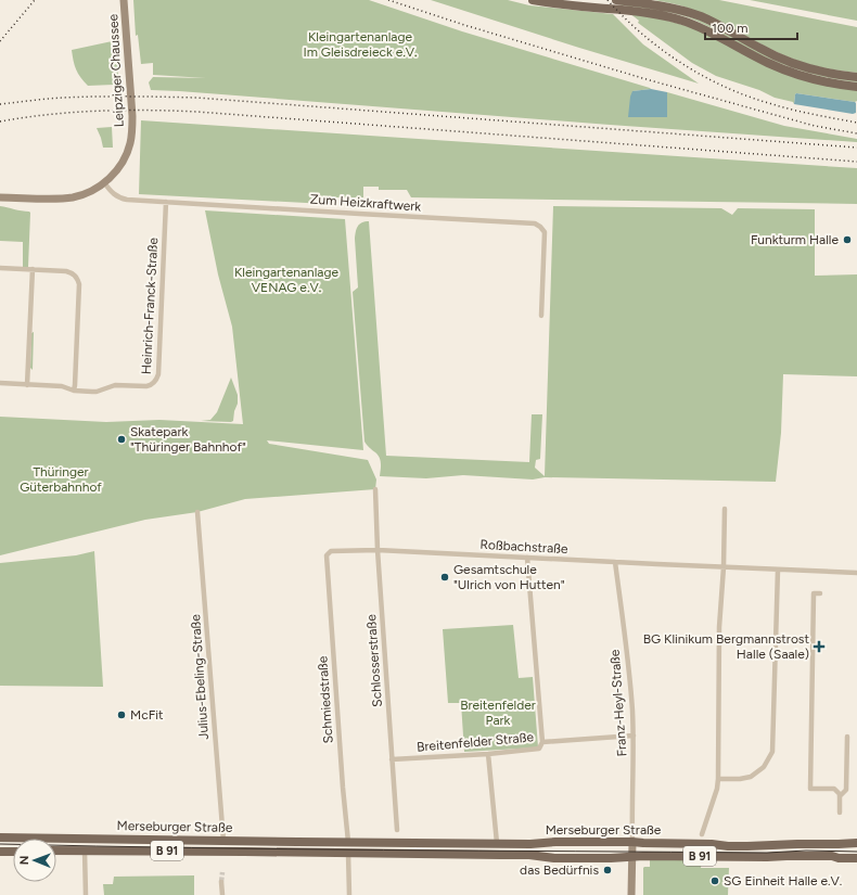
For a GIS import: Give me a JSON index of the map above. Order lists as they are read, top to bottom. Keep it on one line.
{"streets":{"main road":["Leipziger Chaussee","Merseburger Straße","B 91"],"street":["Zum Heizkraftwerk","Heinrich-Franck-Straße","Roßbachstraße","Schlosserstraße","Julius-Ebeling-Straße","Schmiedstraße","Franz-Heyl-Straße","Breitenfelder Straße"]},"crossings":[["Leipziger Chaussee","Zum Heizkraftwerk"],["Zum Heizkraftwerk","Heinrich-Franck-Straße"],["Roßbachstraße","Schlosserstraße"],["Roßbachstraße","Schmiedstraße"],["Roßbachstraße","Franz-Heyl-Straße"],["Schlosserstraße","Breitenfelder Straße"],["Julius-Ebeling-Straße","Merseburger Straße"],["Schmiedstraße","Merseburger Straße"],["Franz-Heyl-Straße","Breitenfelder Straße"],["Franz-Heyl-Straße","Merseburger Straße"]],"parks":["Kleingartenanlage Im Gleisdreieck e.V.","Kleingartenanlage VENAG e.V.","Thüringer Güterbahnhof","Breitenfelder Park"],"places":{"other":["Funkturm Halle","Skatepark \"Thüringer Bahnhof\"","Gesamtschule \"Ulrich von Hutten\"","McFit","das Bedürfnis","SG Einheit Halle e.V."],"health":["BG Klinikum Bergmannstrost Halle (Saale)"]},"scale_bar":"100 m","north":"left"}
